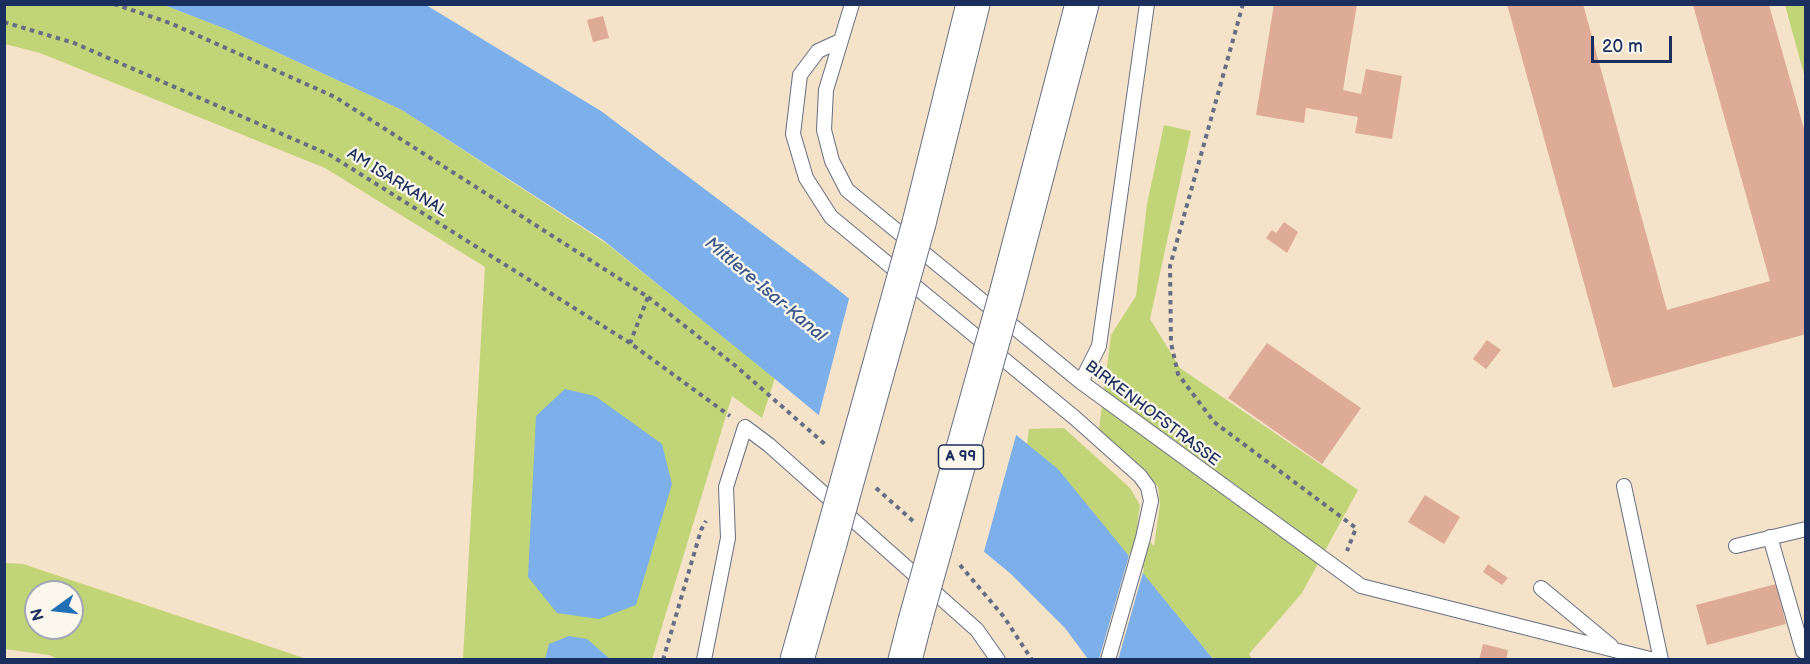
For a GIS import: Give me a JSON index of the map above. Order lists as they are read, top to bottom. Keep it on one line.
{"streets":{"highway":["A 99"],"lane":["BIRKENHOFSTRASSE"],"path":["AM ISARKANAL"]},"water":["Mittlere-Isar-Kanal"],"scale_bar":"20 m","north":"left"}
